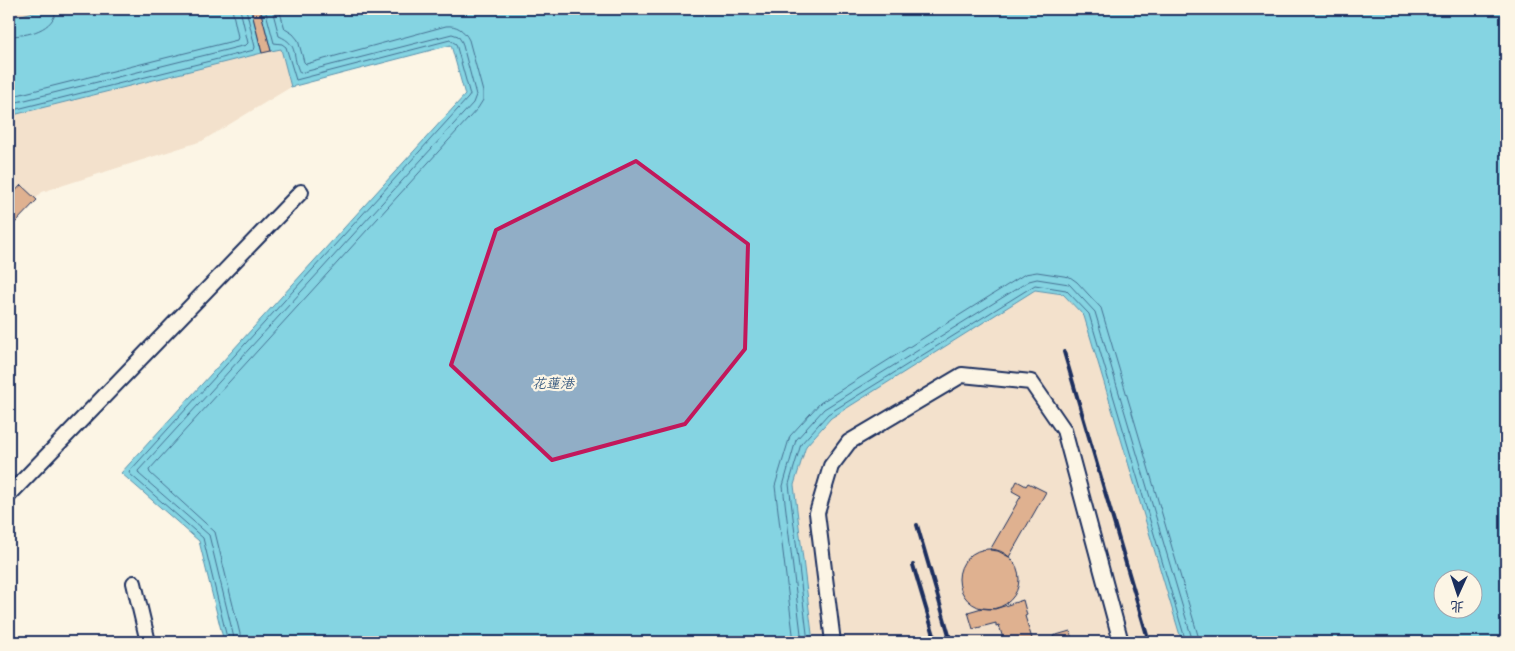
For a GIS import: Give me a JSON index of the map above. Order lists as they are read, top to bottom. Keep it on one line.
{"water":["花蓮港"],"north":"bottom"}
